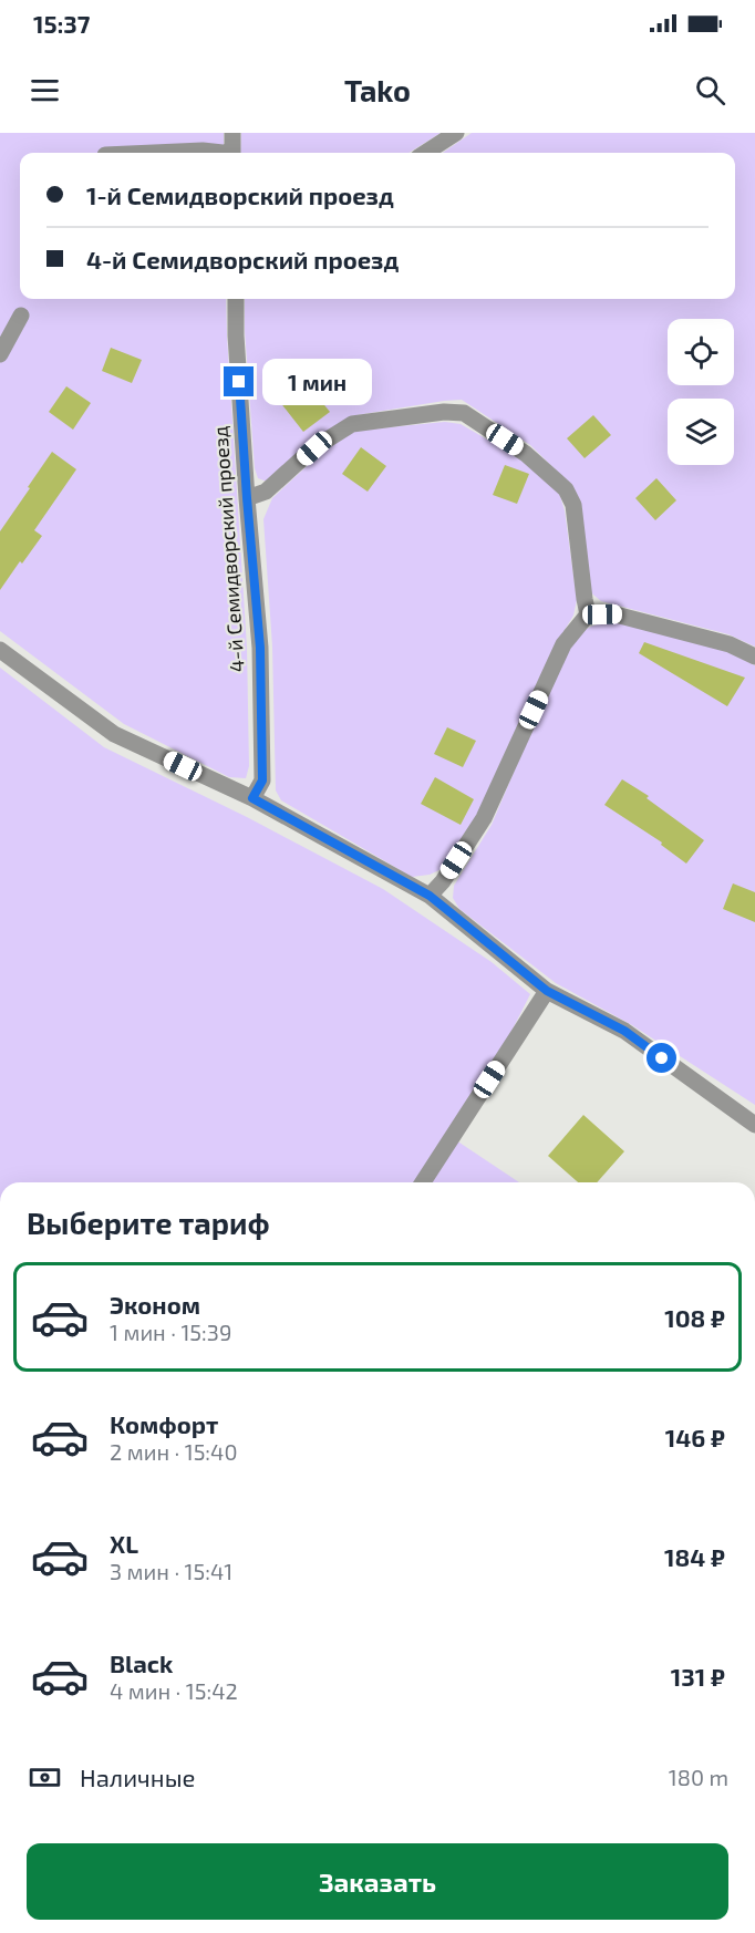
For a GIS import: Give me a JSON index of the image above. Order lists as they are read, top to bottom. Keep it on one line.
{"streets":{"street":["4-й Семидворский проезд"]},"page":{"status":"15:37","header":"Tako","banner":["1-й Семидворский проезд","4-й Семидворский проезд"],"bubble":"1 мин","heading":"Выберите тариф","list":[{"name":"Эконом","note":"1 мин · 15:39","value":"108 ₽"},{"name":"Комфорт","note":"2 мин · 15:40","value":"146 ₽"},{"name":"XL","note":"3 мин · 15:41","value":"184 ₽"},{"name":"Black","note":"4 мин · 15:42","value":"131 ₽"}],"pay":["Наличные","180 m"],"buttons":"Заказать"}}
